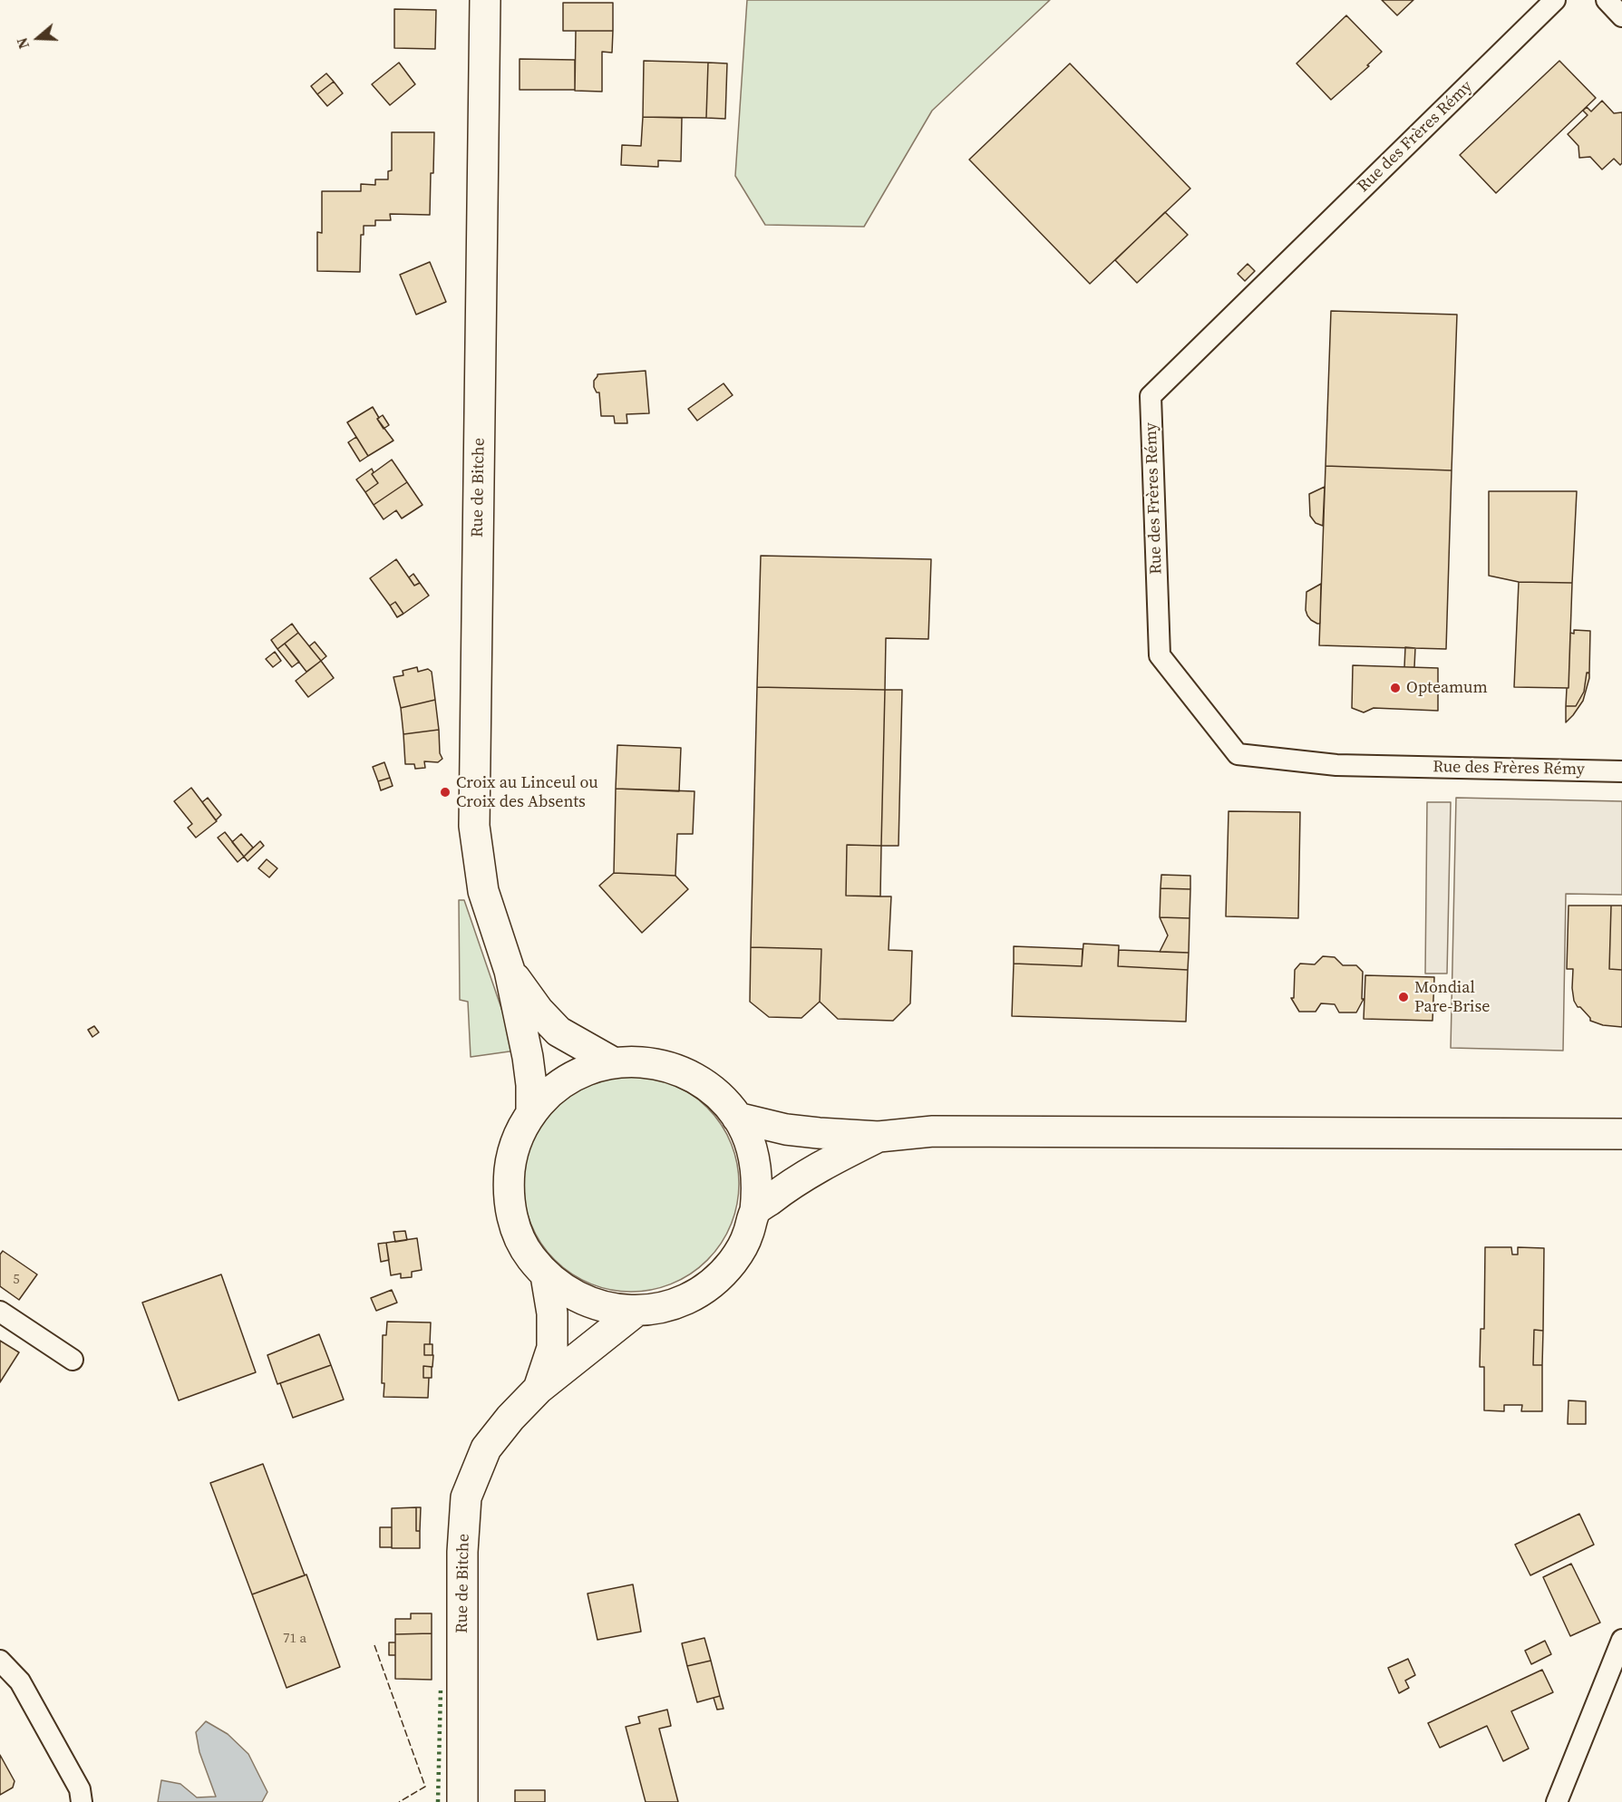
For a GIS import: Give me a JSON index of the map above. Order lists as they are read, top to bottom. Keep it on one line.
{"streets":{"main road":["Rue de Bitche"],"street":["Rue des Frères Rémy"]},"places":["Opteamum","Croix au Linceul ou Croix des Absents","Mondial Pare-Brise"],"house_numbers":["5","71 a"],"north":"left"}
